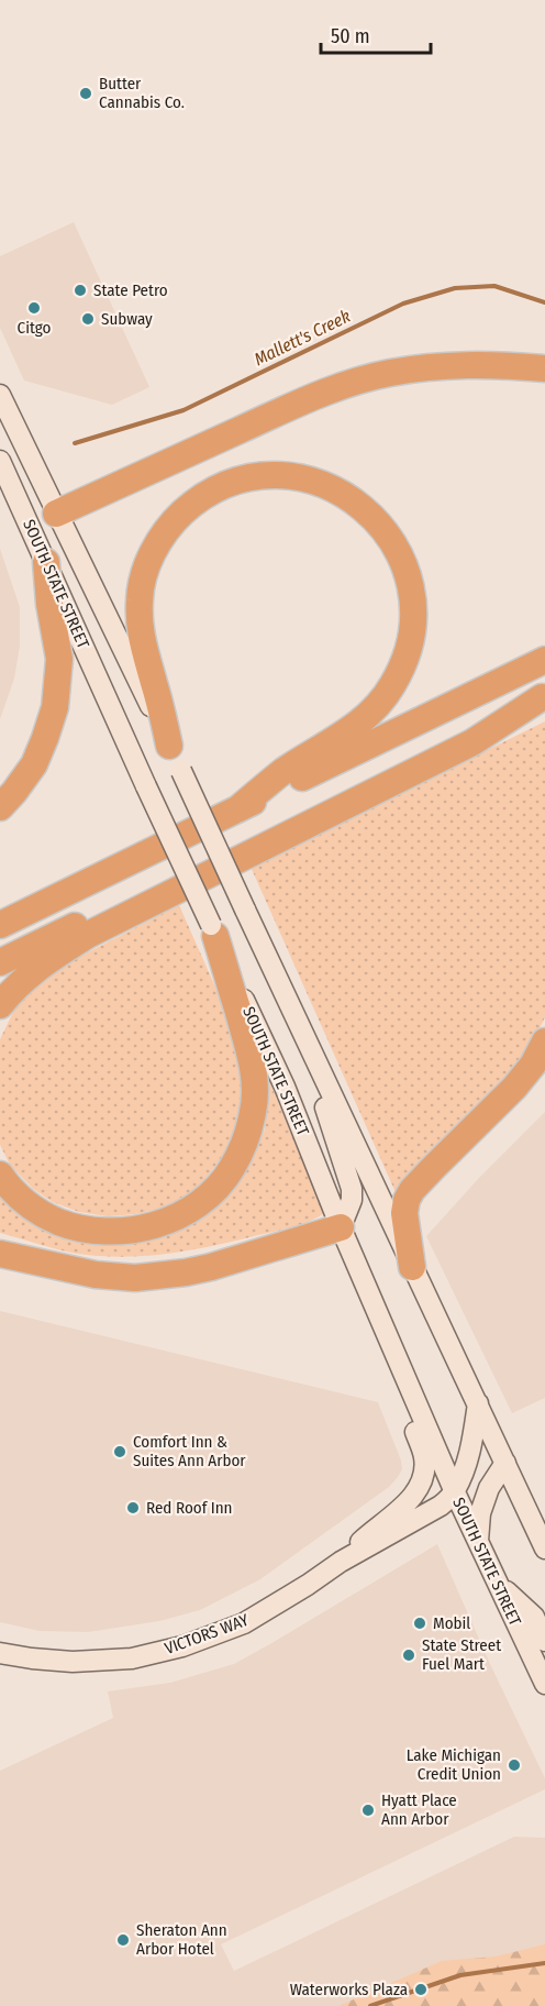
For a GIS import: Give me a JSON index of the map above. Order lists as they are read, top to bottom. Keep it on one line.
{"streets":{"main road":["SOUTH STATE STREET","VICTORS WAY"]},"crossings":[["SOUTH STATE STREET","VICTORS WAY"]],"water":["Mallett's Creek"],"places":["Butter Cannabis Co.","State Petro","Citgo","Subway","Comfort Inn & Suites Ann Arbor","Red Roof Inn","Mobil","State Street Fuel Mart","Lake Michigan Credit Union","Hyatt Place Ann Arbor","Sheraton Ann Arbor Hotel","Waterworks Plaza"],"scale_bar":"50 m"}
